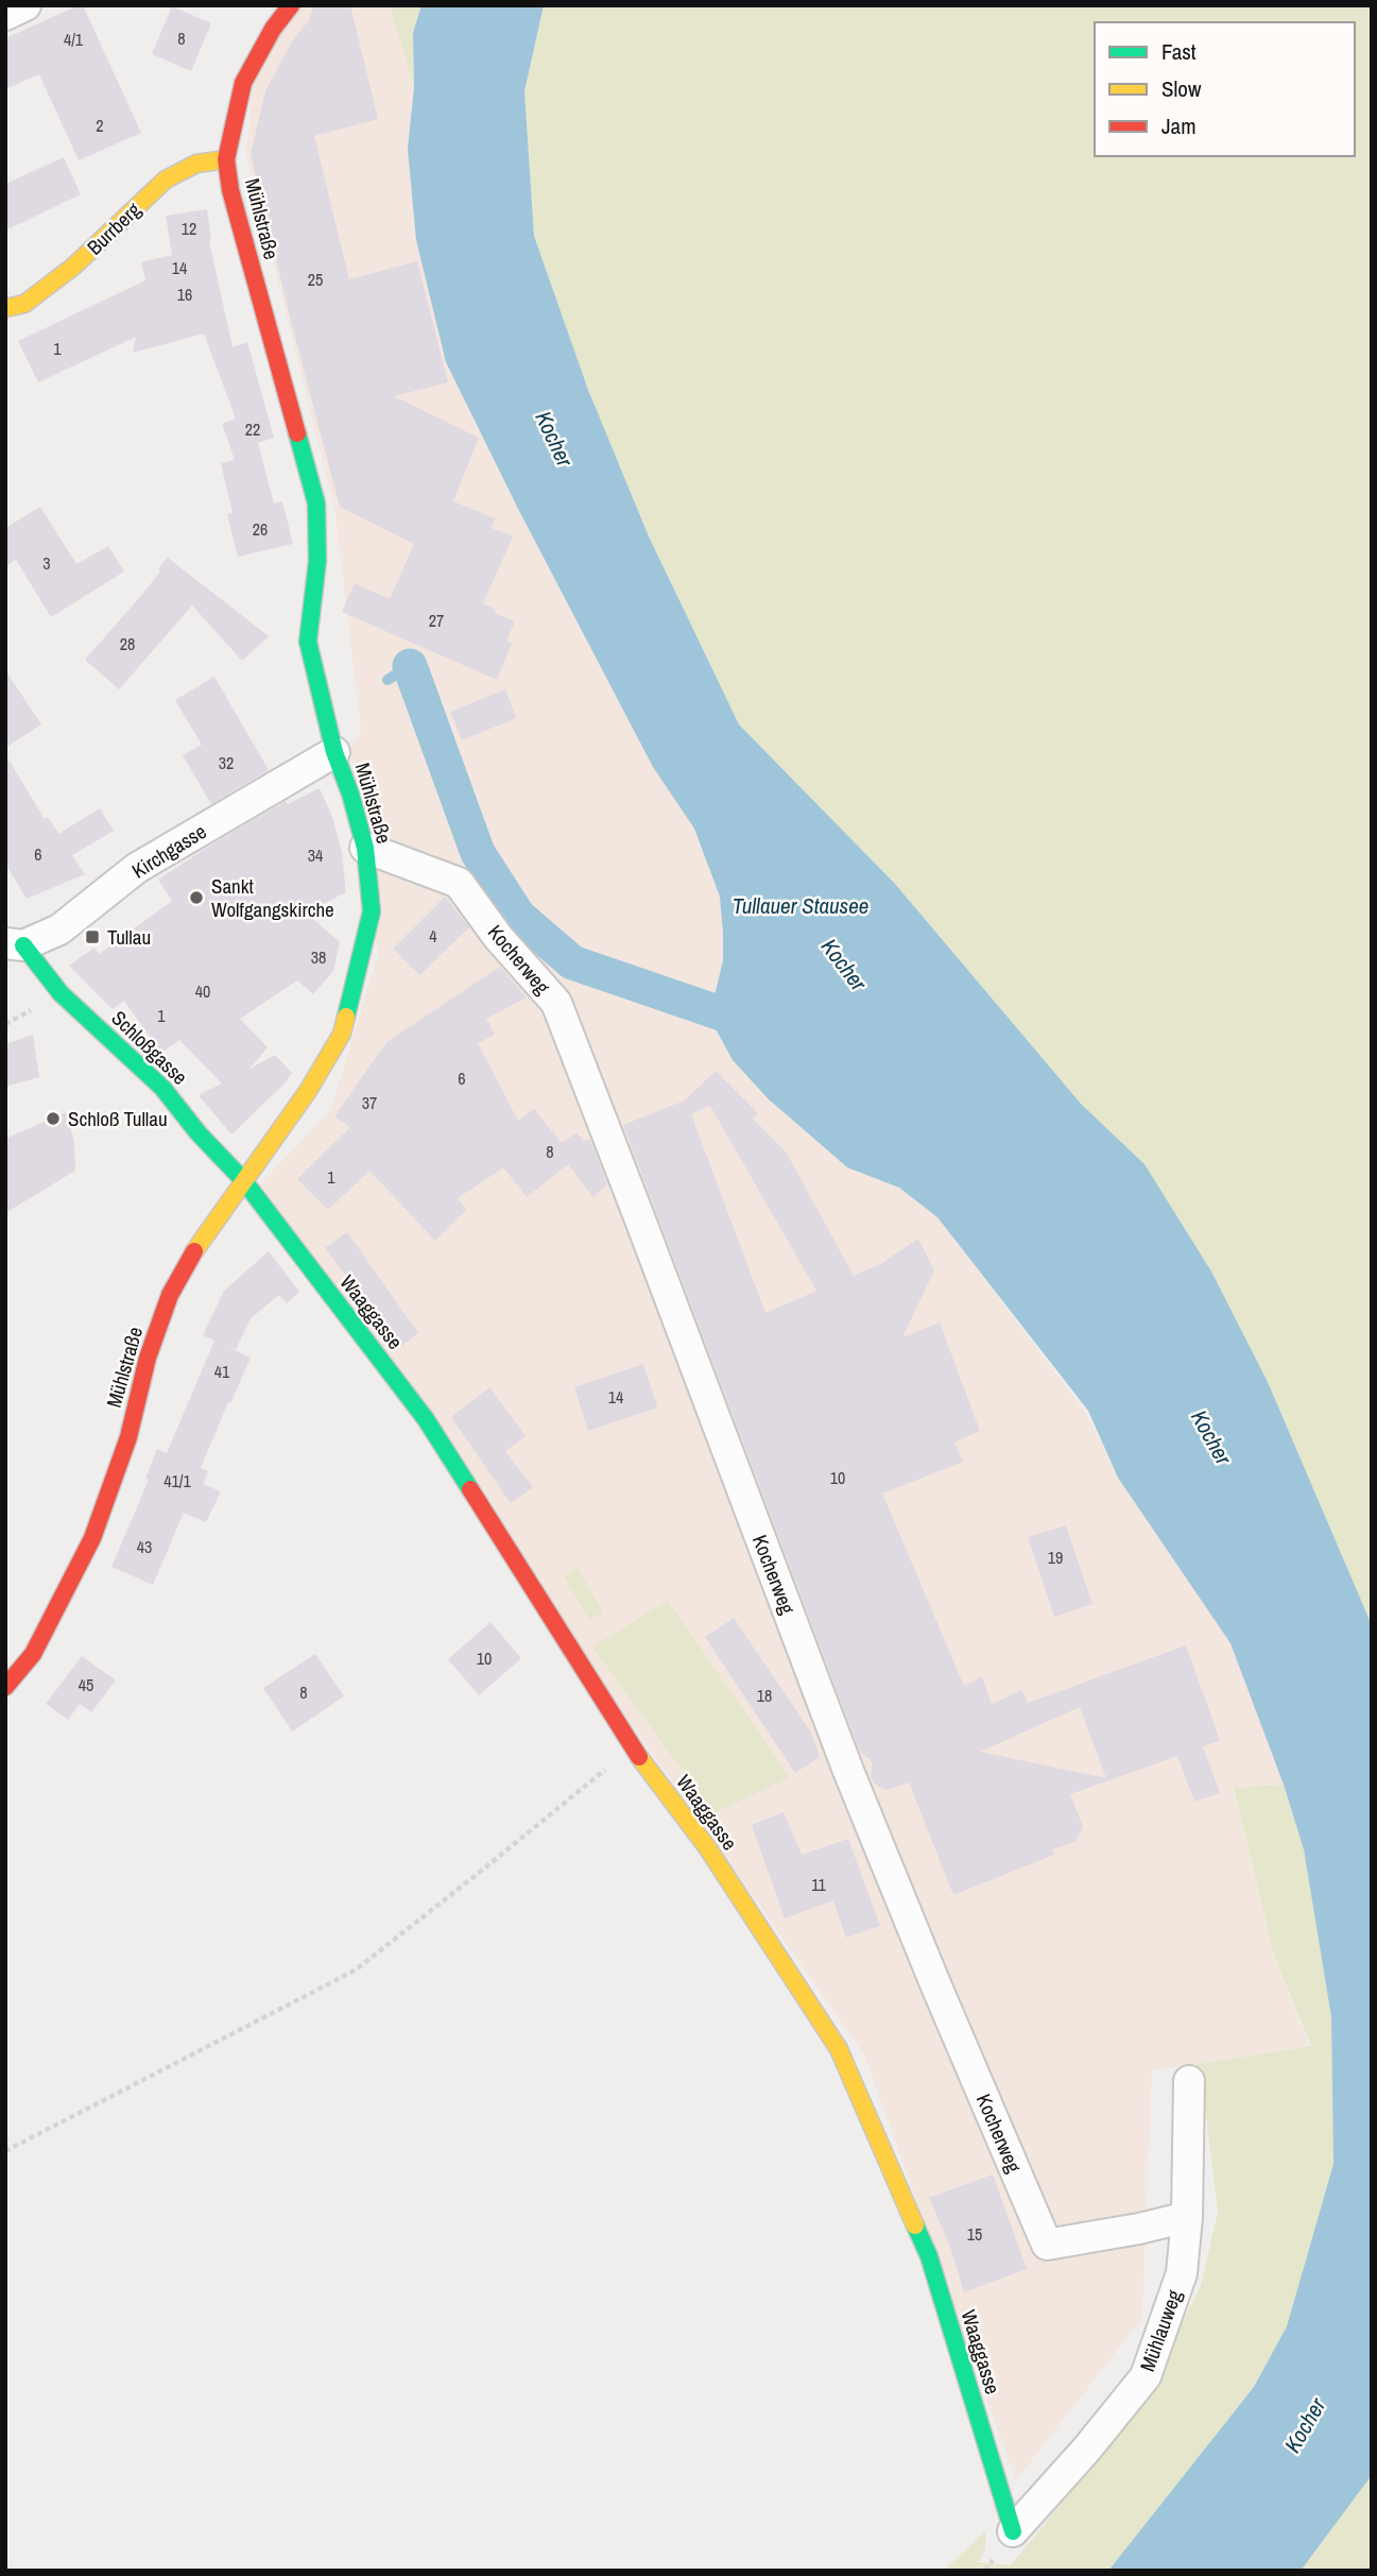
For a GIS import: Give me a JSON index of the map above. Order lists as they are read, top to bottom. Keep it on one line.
{"streets":{"street":["Mühlstraße","Burrberg","Kirchgasse","Kocherweg","Schloßgasse","Waaggasse","Mühlauweg"]},"crossings":[["Mühlstraße","Burrberg"],["Mühlstraße","Kirchgasse"],["Mühlstraße","Kocherweg"],["Mühlstraße","Schloßgasse"],["Mühlstraße","Waaggasse"],["Kirchgasse","Schloßgasse"],["Kocherweg","Mühlauweg"],["Schloßgasse","Waaggasse"],["Waaggasse","Mühlauweg"]],"water":["Kocher","Tullauer Stausee"],"places":{"other":["Sankt Wolfgangskirche","Schloß Tullau"],"transit":["Tullau"]},"house_numbers":["8","4/1","2","12","14","25","16","1","22","26","3","27","28","32","6","34","4","38","40","1","6","37","8","1","41","14","10","41/1","43","19","10","45","8","18","11","15"],"legend":["Fast","Slow","Jam"]}
